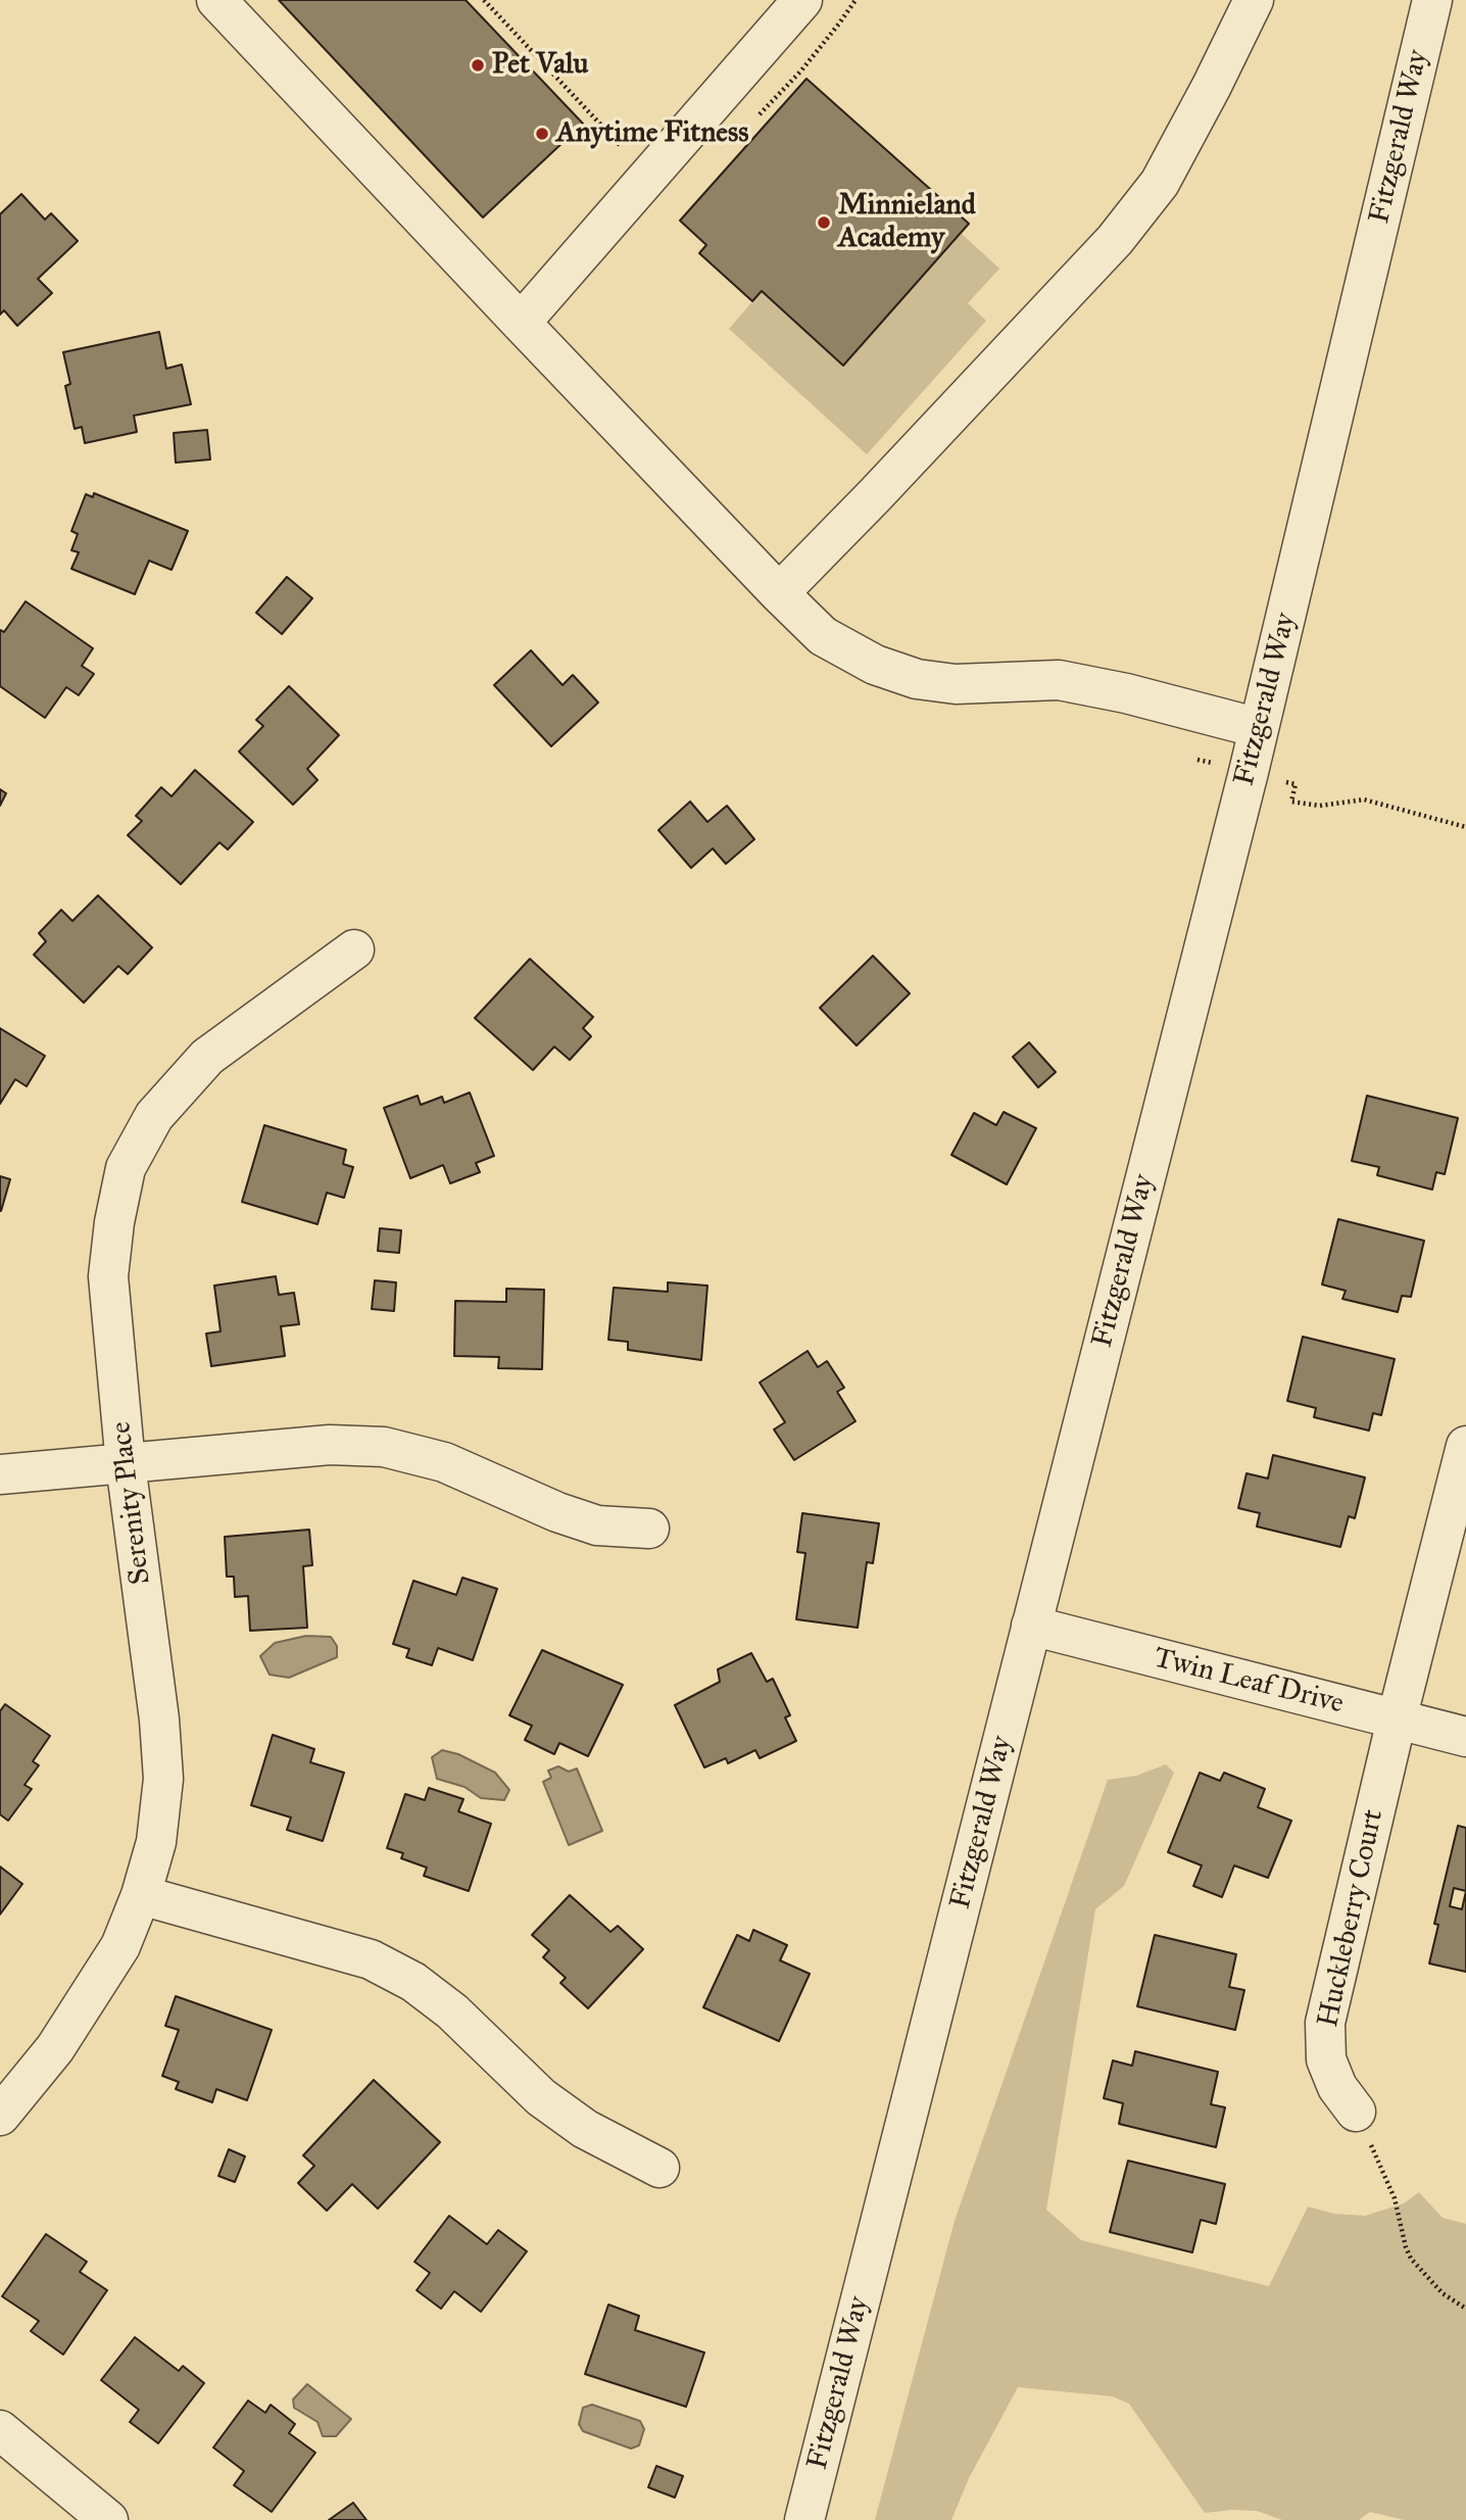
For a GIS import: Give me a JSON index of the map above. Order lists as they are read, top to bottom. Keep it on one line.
{"streets":{"street":["Fitzgerald Way","Serenity Place","Twin Leaf Drive","Huckleberry Court"]},"crossings":[["Fitzgerald Way","Twin Leaf Drive"],["Twin Leaf Drive","Huckleberry Court"]],"places":["Pet Valu","Anytime Fitness","Minnieland Academy"]}
